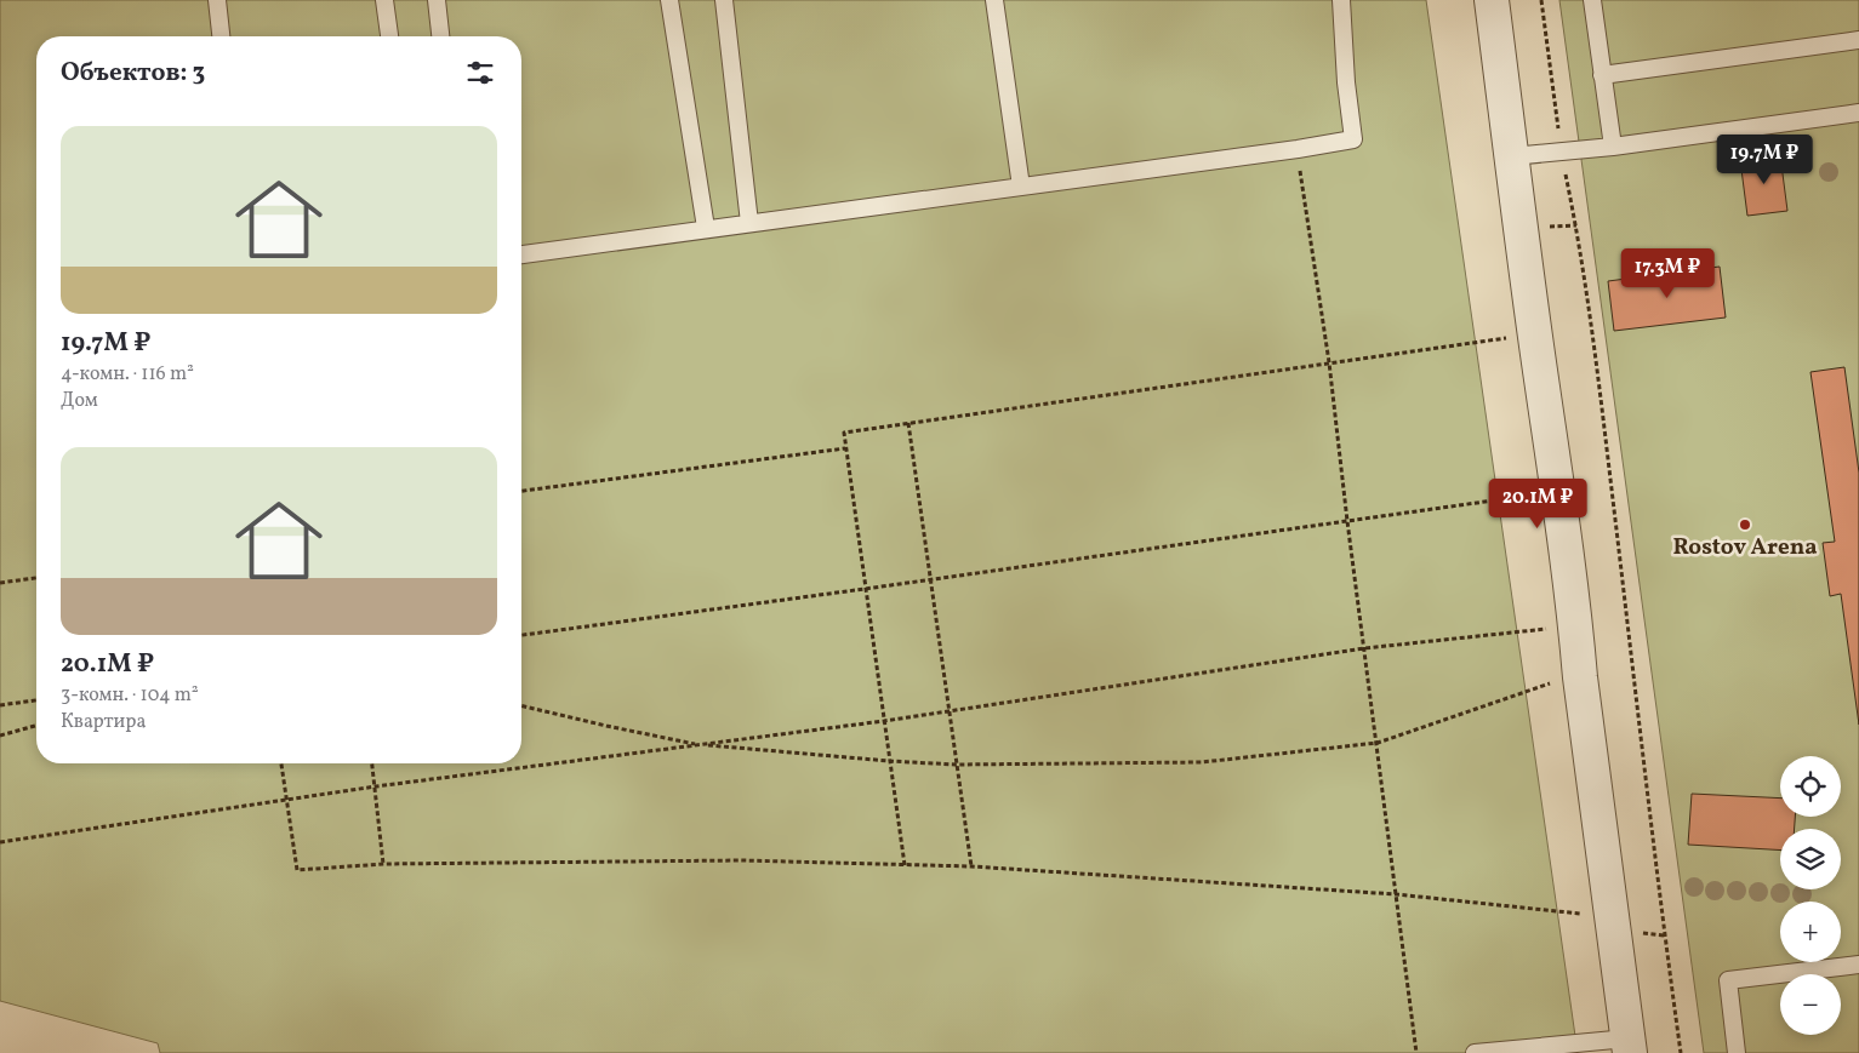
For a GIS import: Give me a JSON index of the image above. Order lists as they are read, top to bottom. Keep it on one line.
{"places":["Rostov Arena"],"page":{"heading":"Объектов: 3","list":[{"name":"19.7M ₽","note":"4-комн. · 116 m² · Дом"},{"name":"20.1M ₽","note":"3-комн. · 104 m² · Квартира"}],"price":["19.7M ₽","17.3M ₽","20.1M ₽"],"map_buttons":["+","−"]}}
